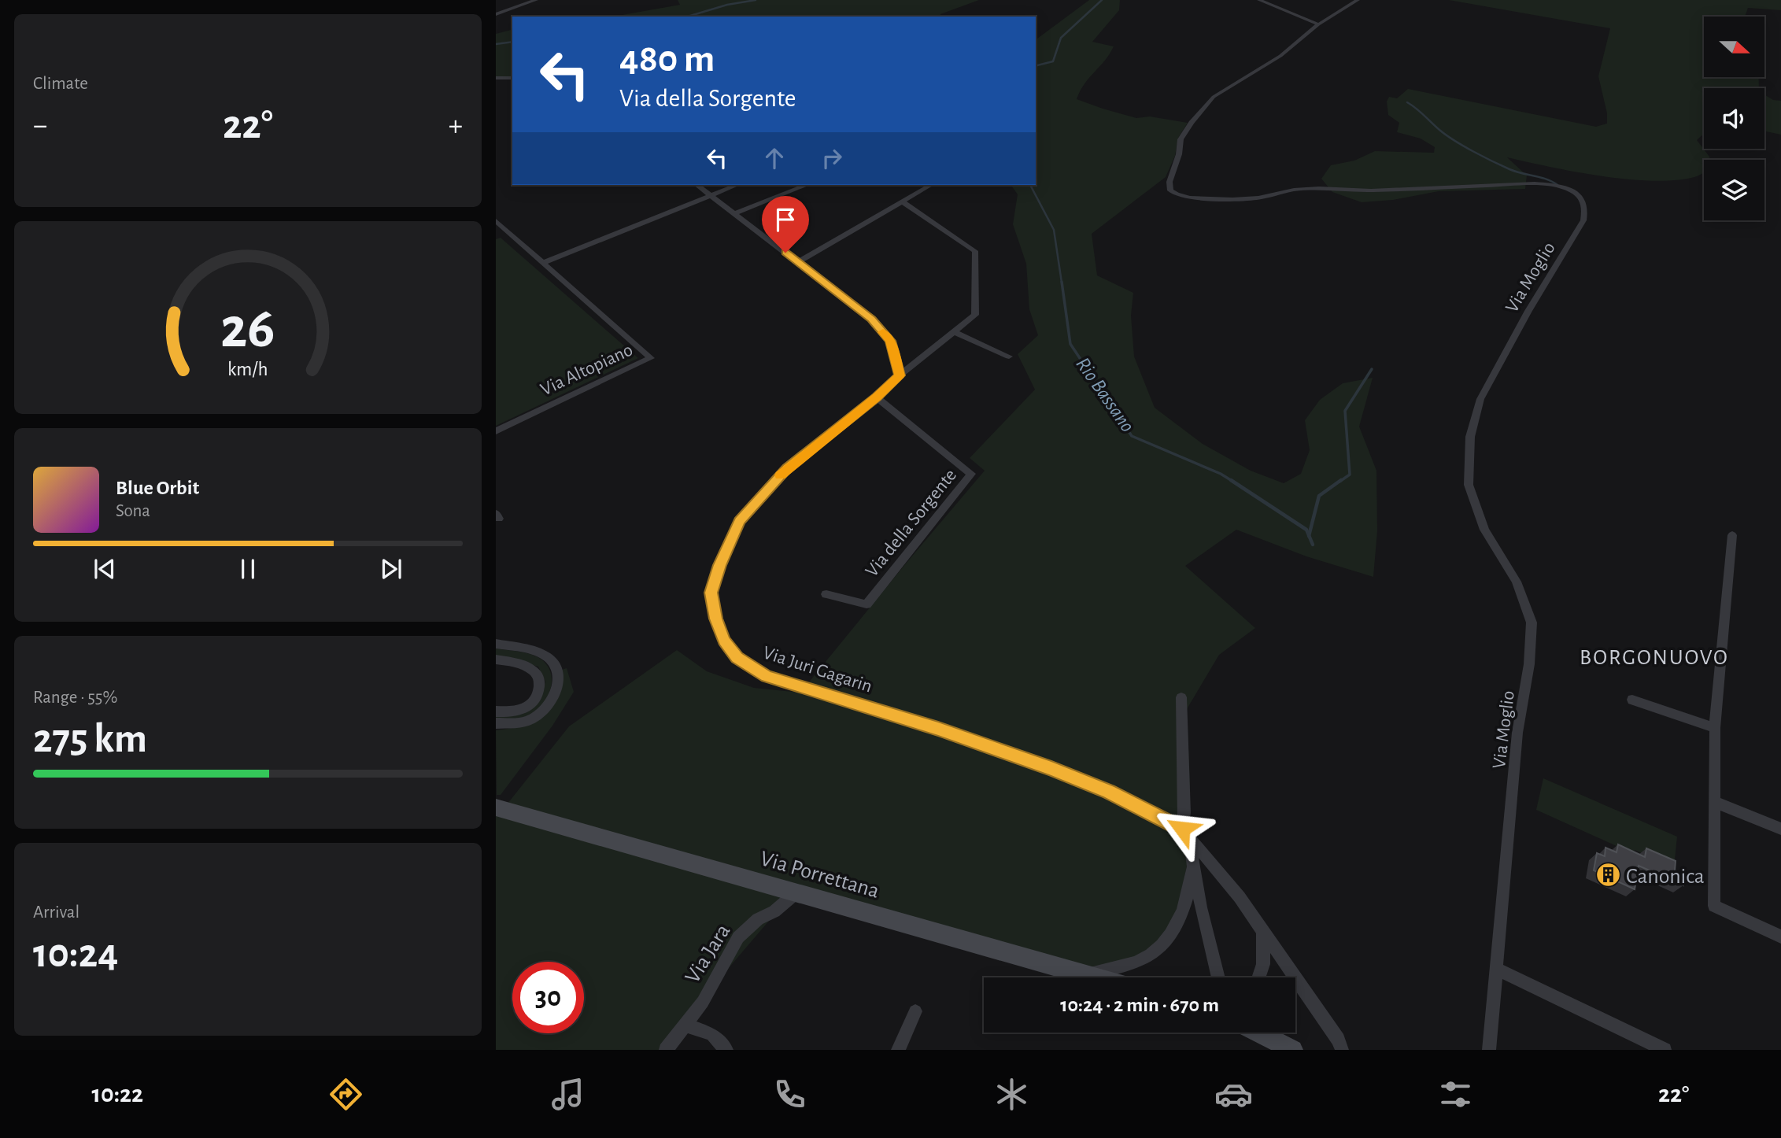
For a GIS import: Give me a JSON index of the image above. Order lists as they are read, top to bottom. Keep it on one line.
{"streets":{"main road":["Via Porrettana"],"street":["Via Moglio","Via Altopiano","Via della Sorgente","Via Juri Gagarin","Via Jara"]},"crossings":[["Via della Sorgente","Via Juri Gagarin"],["Via Porrettana","Via Jara"]],"districts":["BORGONUOVO"],"water":["Rio Bassano"],"places":{"building":["Canonica"]},"north":"right","page":{"tile":["Climate",["Range · 55%","275 km"],["Arrival","10:24"]],"turn":["480 m","Via della Sorgente"],"heat":["−","22°","+"],"song":["Blue Orbit","Sona"],"limit":"30","trip":"10:24 · 2 min · 670 m","tabs":["10:22","22°"],"gauge":["26","km/h"]}}
